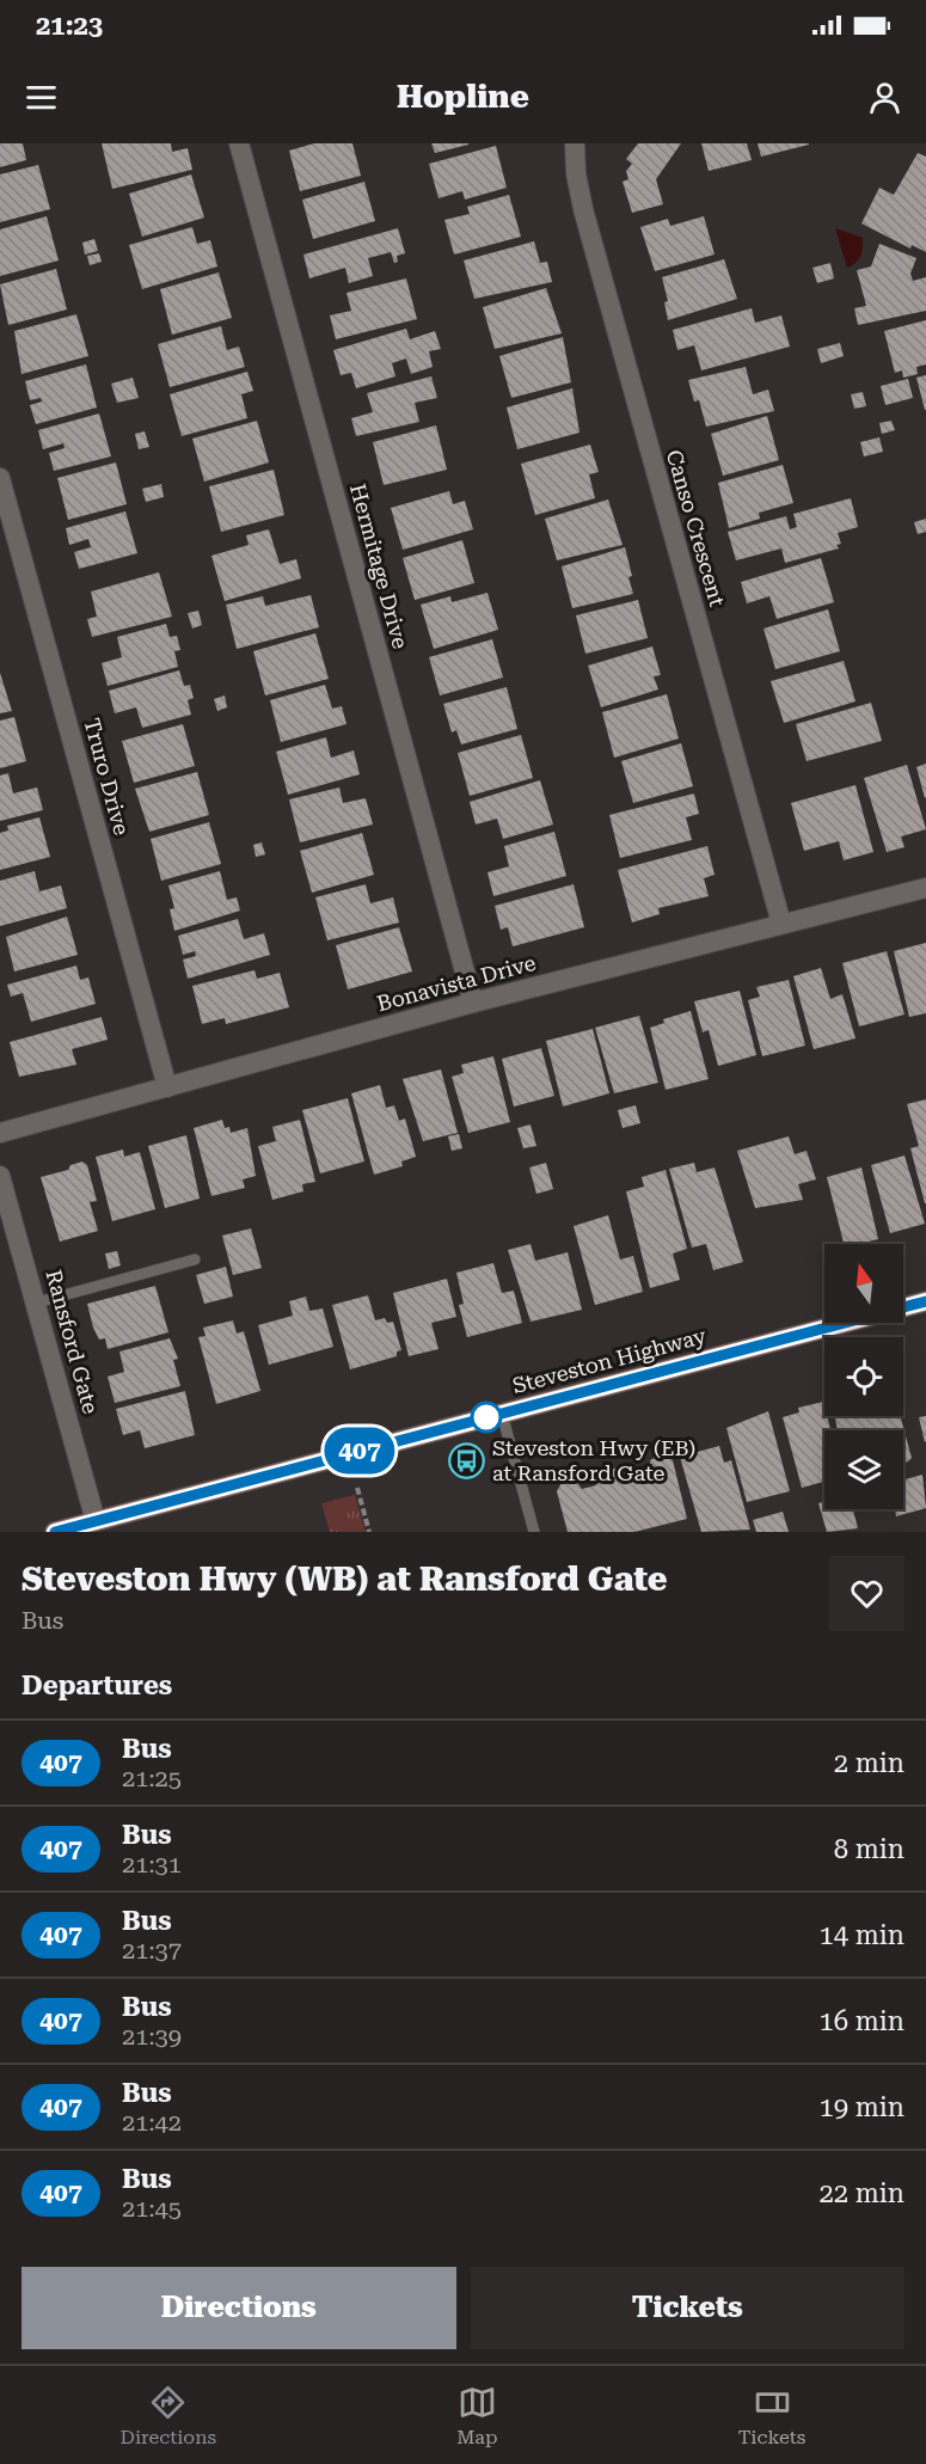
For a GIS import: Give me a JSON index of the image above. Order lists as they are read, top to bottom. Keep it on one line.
{"streets":{"main road":["Steveston Highway"],"street":["Canso Crescent","Hermitage Drive","Truro Drive","Bonavista Drive","Ransford Gate"]},"crossings":[["Canso Crescent","Bonavista Drive"],["Hermitage Drive","Bonavista Drive"],["Truro Drive","Bonavista Drive"],["Ransford Gate","Steveston Highway"]],"places":{"bus stop":["Steveston Hwy (EB) at Ransford Gate"]},"lines":["bus line 407"],"north":"top","page":{"status":"21:23","header":"Hopline","on_map":"407","heading":[["Steveston Hwy (WB) at Ransford Gate","Bus"],"Departures"],"list":[{"mark":"407","name":"Bus","note":"21:25","value":"2 min"},{"mark":"407","name":"Bus","note":"21:31","value":"8 min"},{"mark":"407","name":"Bus","note":"21:37","value":"14 min"},{"mark":"407","name":"Bus","note":"21:39","value":"16 min"},{"mark":"407","name":"Bus","note":"21:42","value":"19 min"},{"mark":"407","name":"Bus","note":"21:45","value":"22 min"}],"buttons":["Directions","Tickets"],"tabs":["Directions","Map","Tickets"]}}
